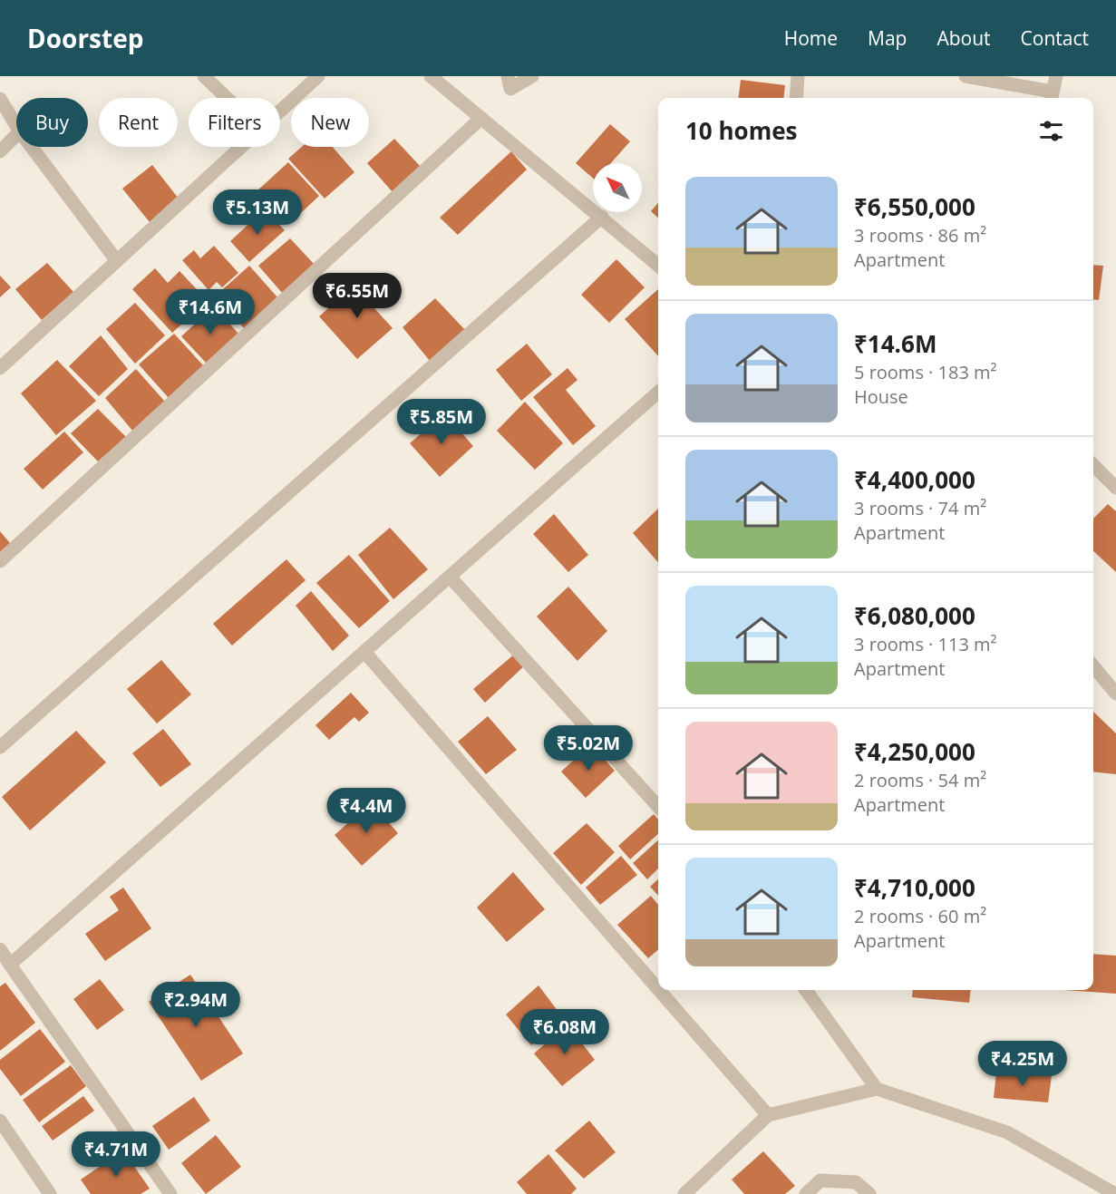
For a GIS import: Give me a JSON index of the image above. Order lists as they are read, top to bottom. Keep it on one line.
{"north":"top left","page":{"header":"Doorstep","nav":["Home","Map","About","Contact"],"chip":["Buy","Rent","Filters","New"],"heading":"10 homes","list":[{"name":"₹6,550,000","note":"3 rooms · 86 m² · Apartment"},{"name":"₹14.6M","note":"5 rooms · 183 m² · House"},{"name":"₹4,400,000","note":"3 rooms · 74 m² · Apartment"},{"name":"₹6,080,000","note":"3 rooms · 113 m² · Apartment"},{"name":"₹4,250,000","note":"2 rooms · 54 m² · Apartment"},{"name":"₹4,710,000","note":"2 rooms · 60 m² · Apartment"}],"price":["₹5.13M","₹6.55M","₹14.6M","₹5.85M","₹5.02M","₹4.4M","₹2.94M","₹6.08M","₹4.25M","₹4.71M"]}}
